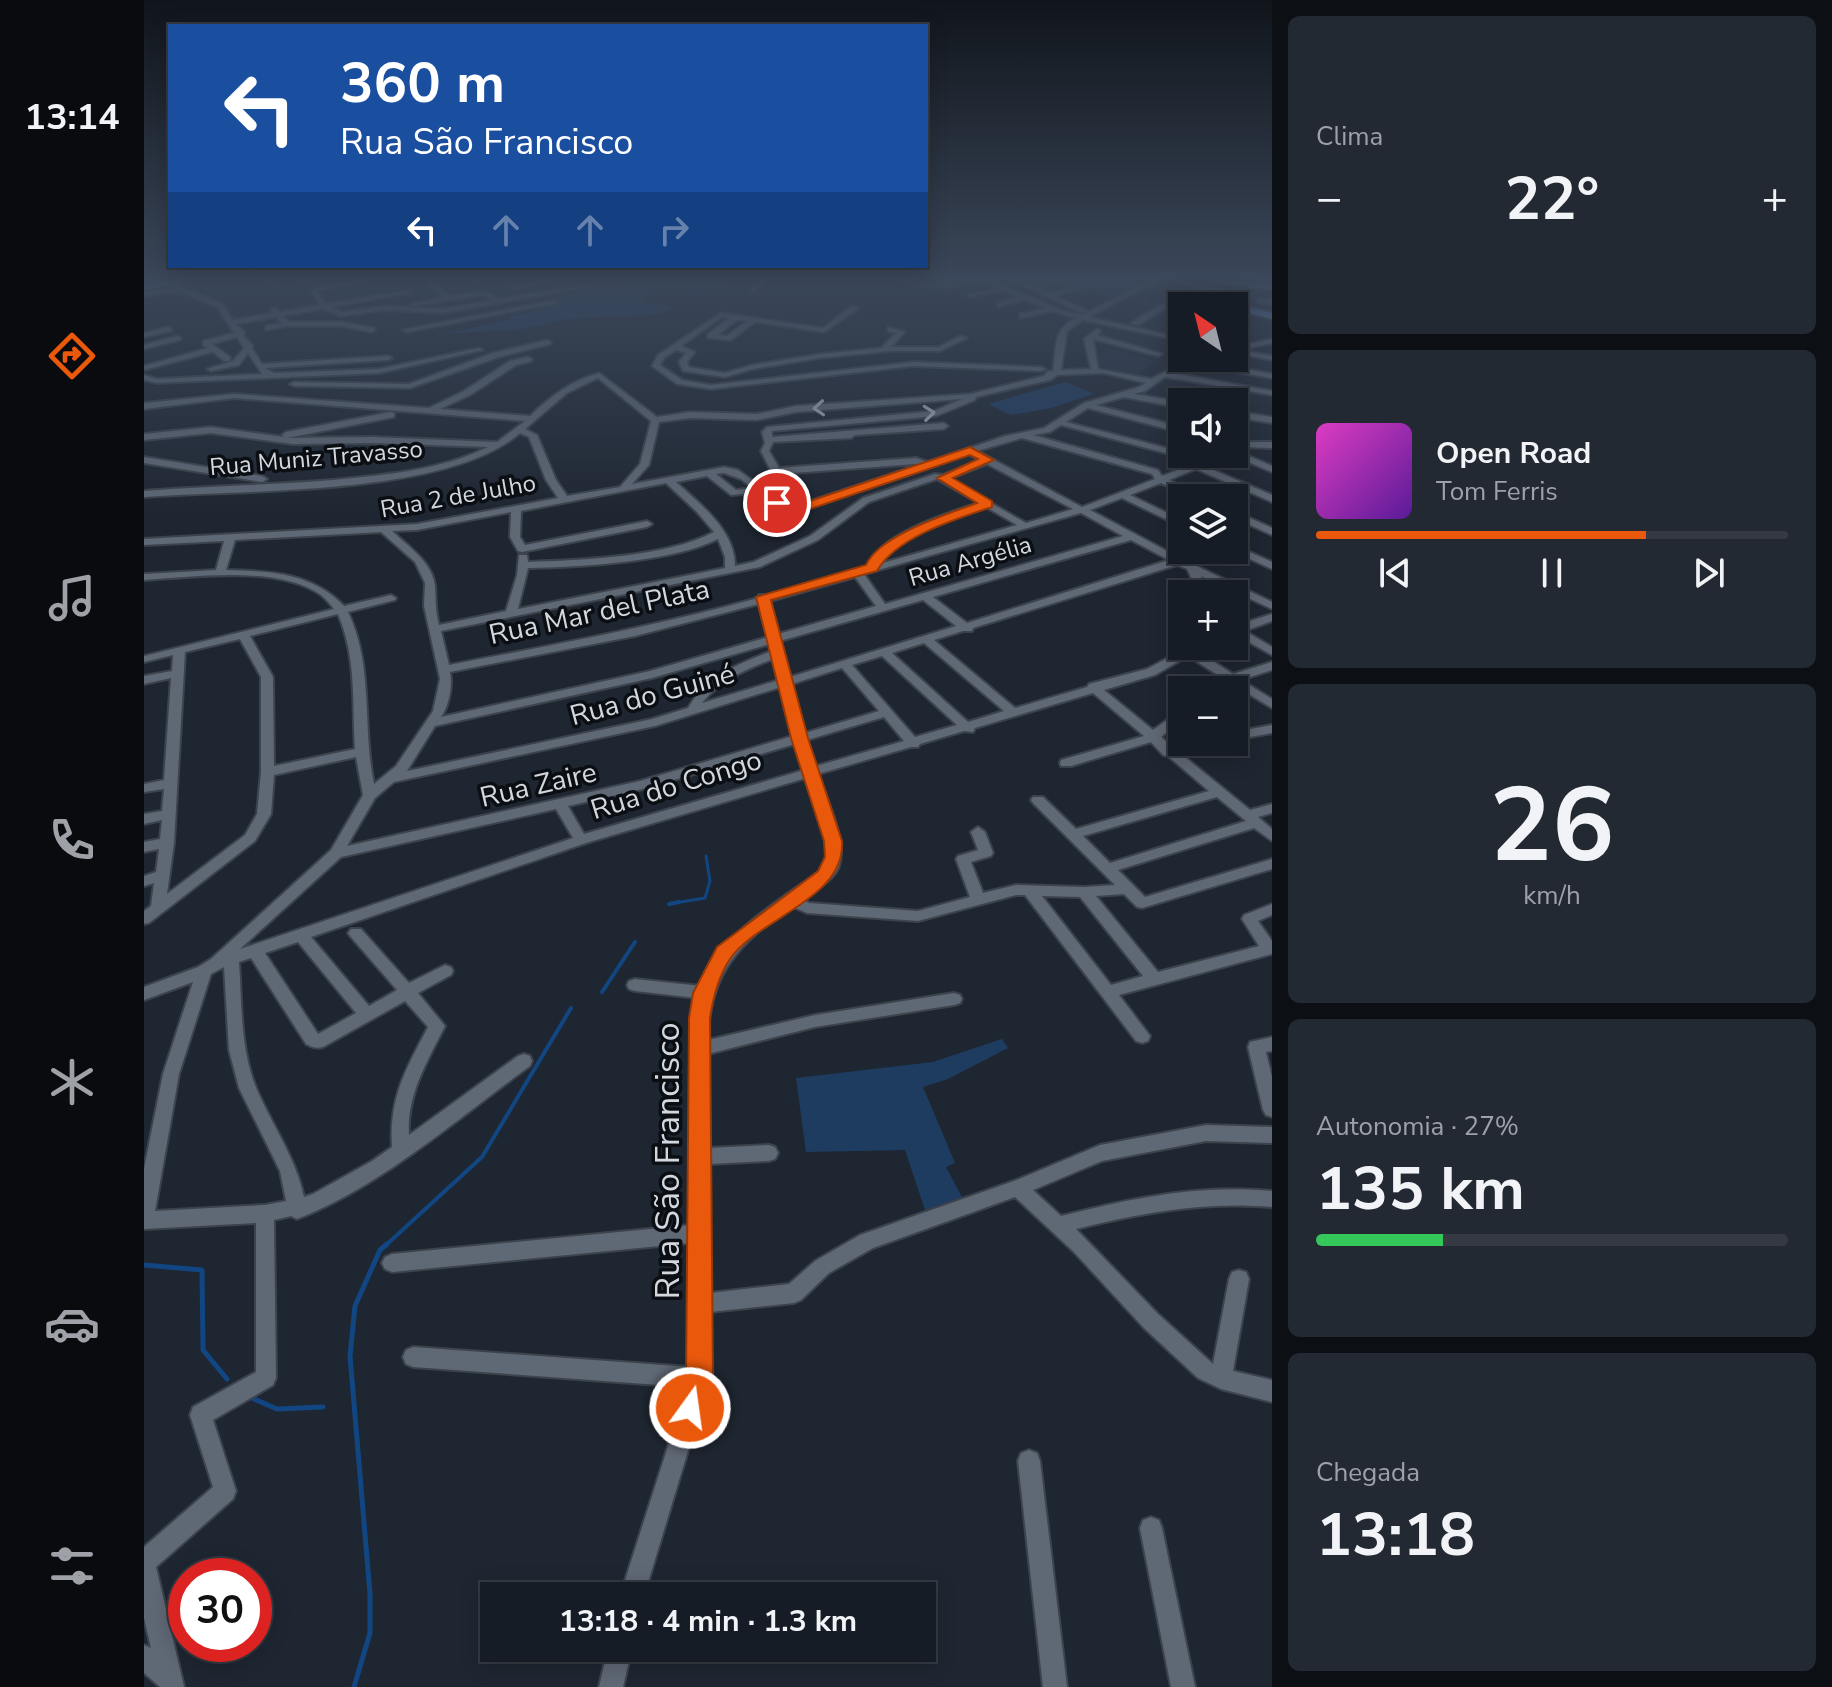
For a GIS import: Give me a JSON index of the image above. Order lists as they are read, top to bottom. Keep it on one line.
{"streets":{"street":["Rua Muniz Travasso","Rua 2 de Julho","Rua Argélia","Rua Mar del Plata","Rua do Guiné","Rua Zaire","Rua do Congo","Rua São Francisco"]},"crossings":[["Rua Muniz Travasso","Rua 2 de Julho"],["Rua Argélia","Rua São Francisco"],["Rua Mar del Plata","Rua São Francisco"],["Rua do Guiné","Rua São Francisco"],["Rua Zaire","Rua São Francisco"],["Rua do Congo","Rua São Francisco"]],"north":"top left","page":{"tabs":"13:14","tile":["Clima",["26","km/h"],["Autonomia · 27%","135 km"],["Chegada","13:18"]],"turn":["360 m","Rua São Francisco"],"heat":["−","22°","+"],"map_buttons":["+","−"],"song":["Open Road","Tom Ferris"],"limit":"30","trip":"13:18 · 4 min · 1.3 km"}}
